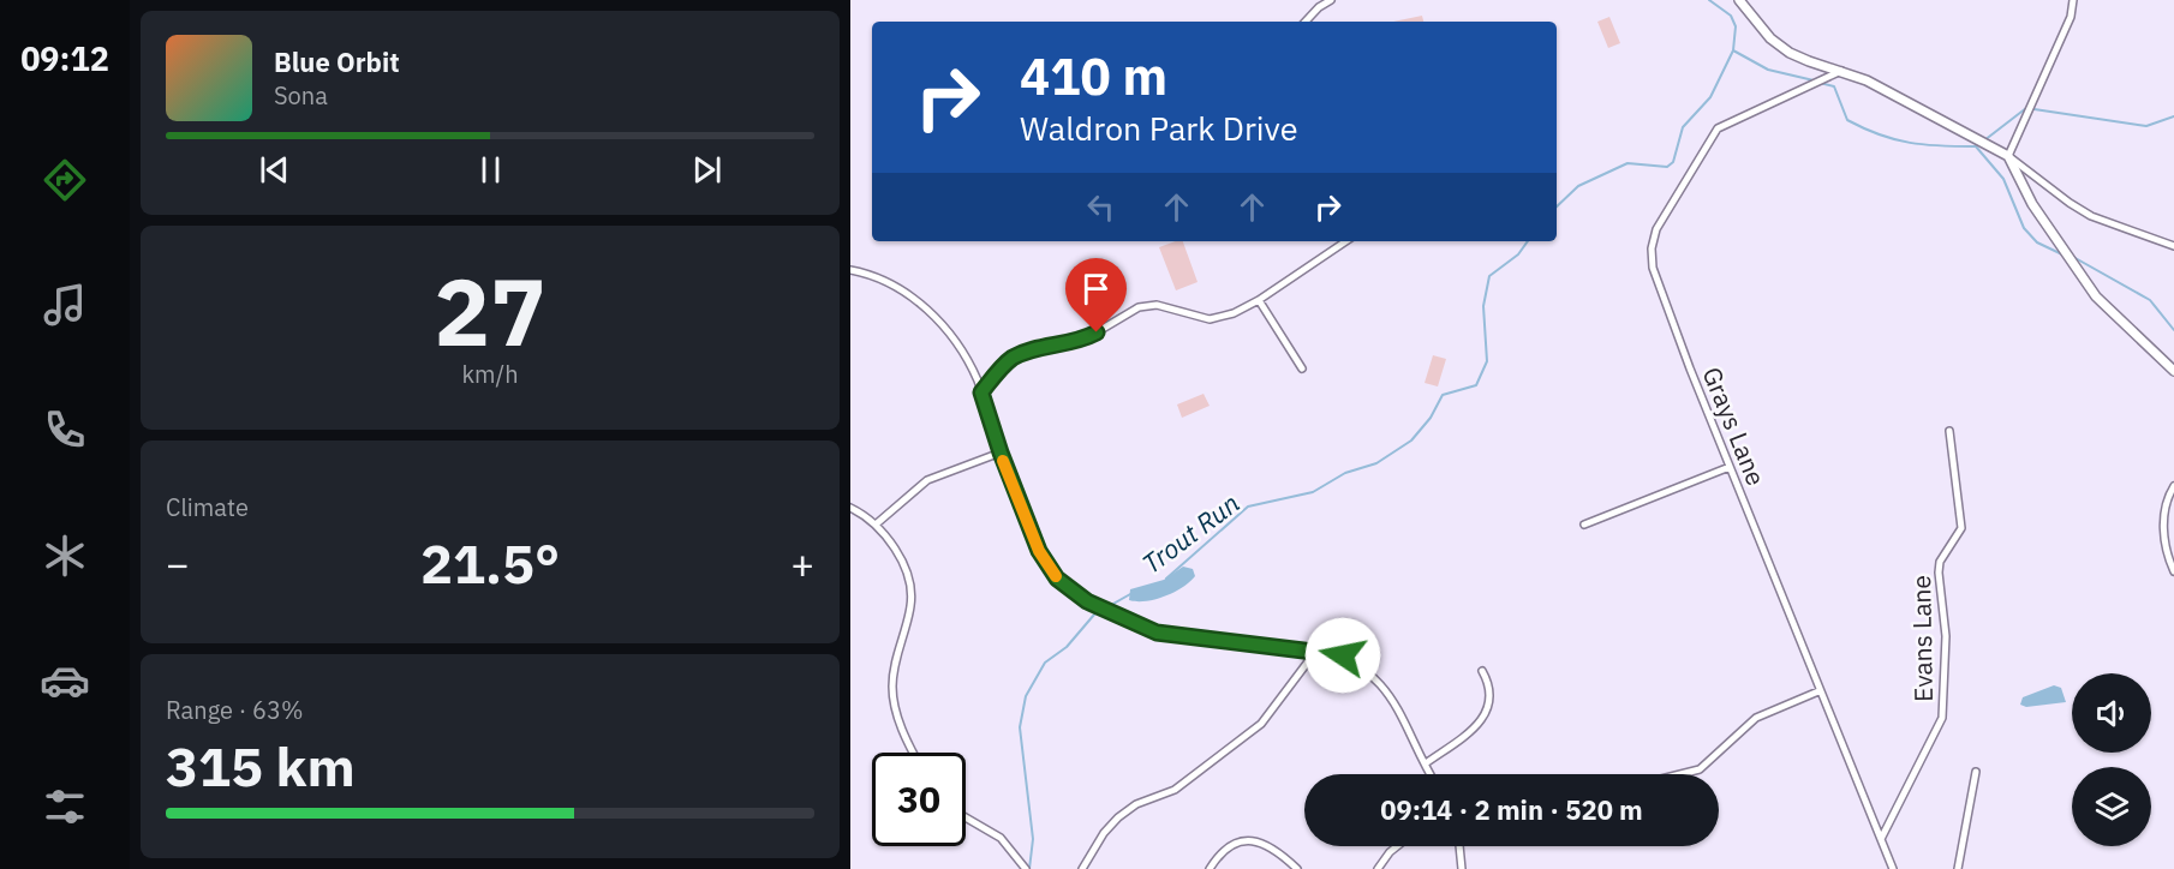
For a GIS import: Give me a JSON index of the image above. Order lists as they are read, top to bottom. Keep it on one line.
{"streets":{"street":["Grays Lane","Evans Lane"]},"crossings":[["Grays Lane","Evans Lane"]],"water":["Trout Run"],"page":{"tabs":"09:12","turn":["410 m","Waldron Park Drive"],"song":["Blue Orbit","Sona"],"tile":[["27","km/h"],"Climate",["Range · 63%","315 km"]],"heat":["−","21.5°","+"],"limit":"30","trip":"09:14 · 2 min · 520 m"}}
